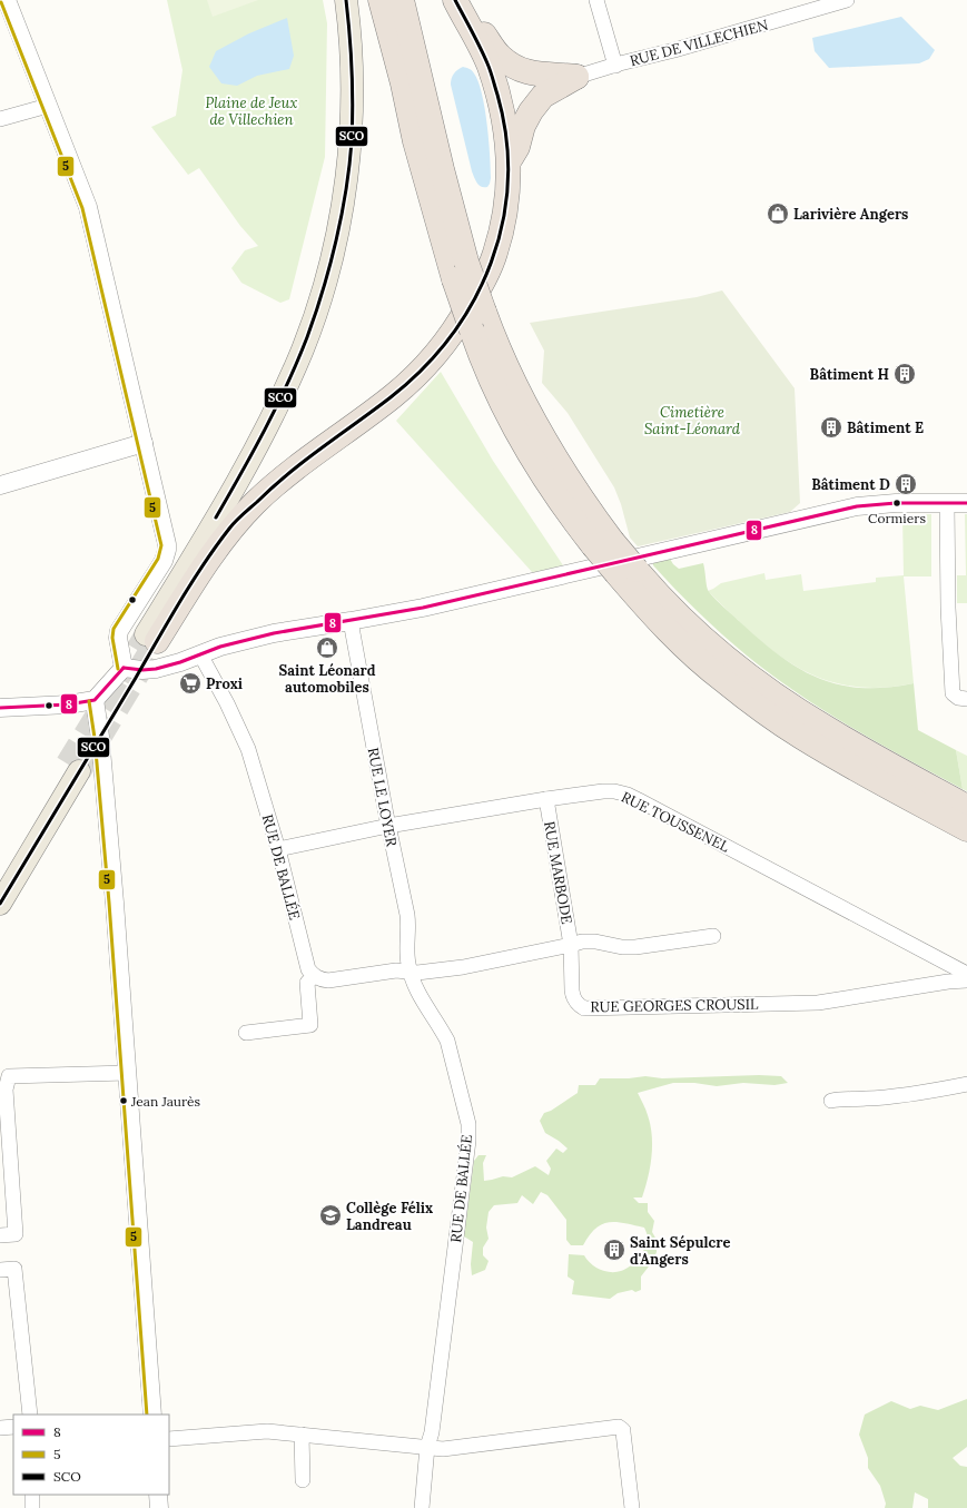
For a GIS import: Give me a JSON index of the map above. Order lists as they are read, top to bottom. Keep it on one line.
{"streets":{"street":["RUE DE VILLECHIEN","RUE LE LOYER","RUE TOUSSENEL","RUE DE BALLÉE","RUE MARBODE","RUE GEORGES CROUSIL"]},"crossings":[["RUE LE LOYER","RUE TOUSSENEL"],["RUE LE LOYER","RUE DE BALLÉE"],["RUE TOUSSENEL","RUE DE BALLÉE"],["RUE TOUSSENEL","RUE MARBODE"],["RUE MARBODE","RUE GEORGES CROUSIL"]],"parks":["Plaine de Jeux de Villechien","Cimetière Saint-Léonard"],"places":{"shop":["Larivière Angers","Saint Léonard automobiles"],"building":["Bâtiment H","Bâtiment E","Bâtiment D","Saint Sépulcre d'Angers"],"other":["Cormiers","Jean Jaurès"],"supermarket":["Proxi"],"school or university":["Collège Félix Landreau"]},"lines":["transit line SCO","transit line 5","transit line 8"],"legend":["8","5","SCO"]}
